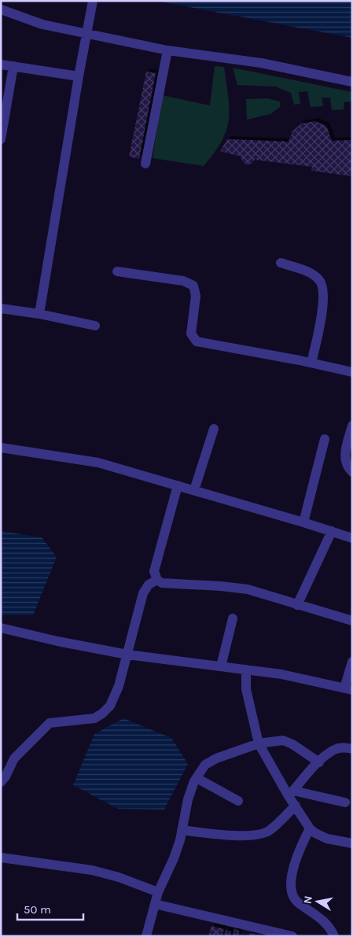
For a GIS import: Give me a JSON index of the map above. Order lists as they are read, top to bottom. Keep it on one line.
{"scale_bar":"50 m","north":"left"}
